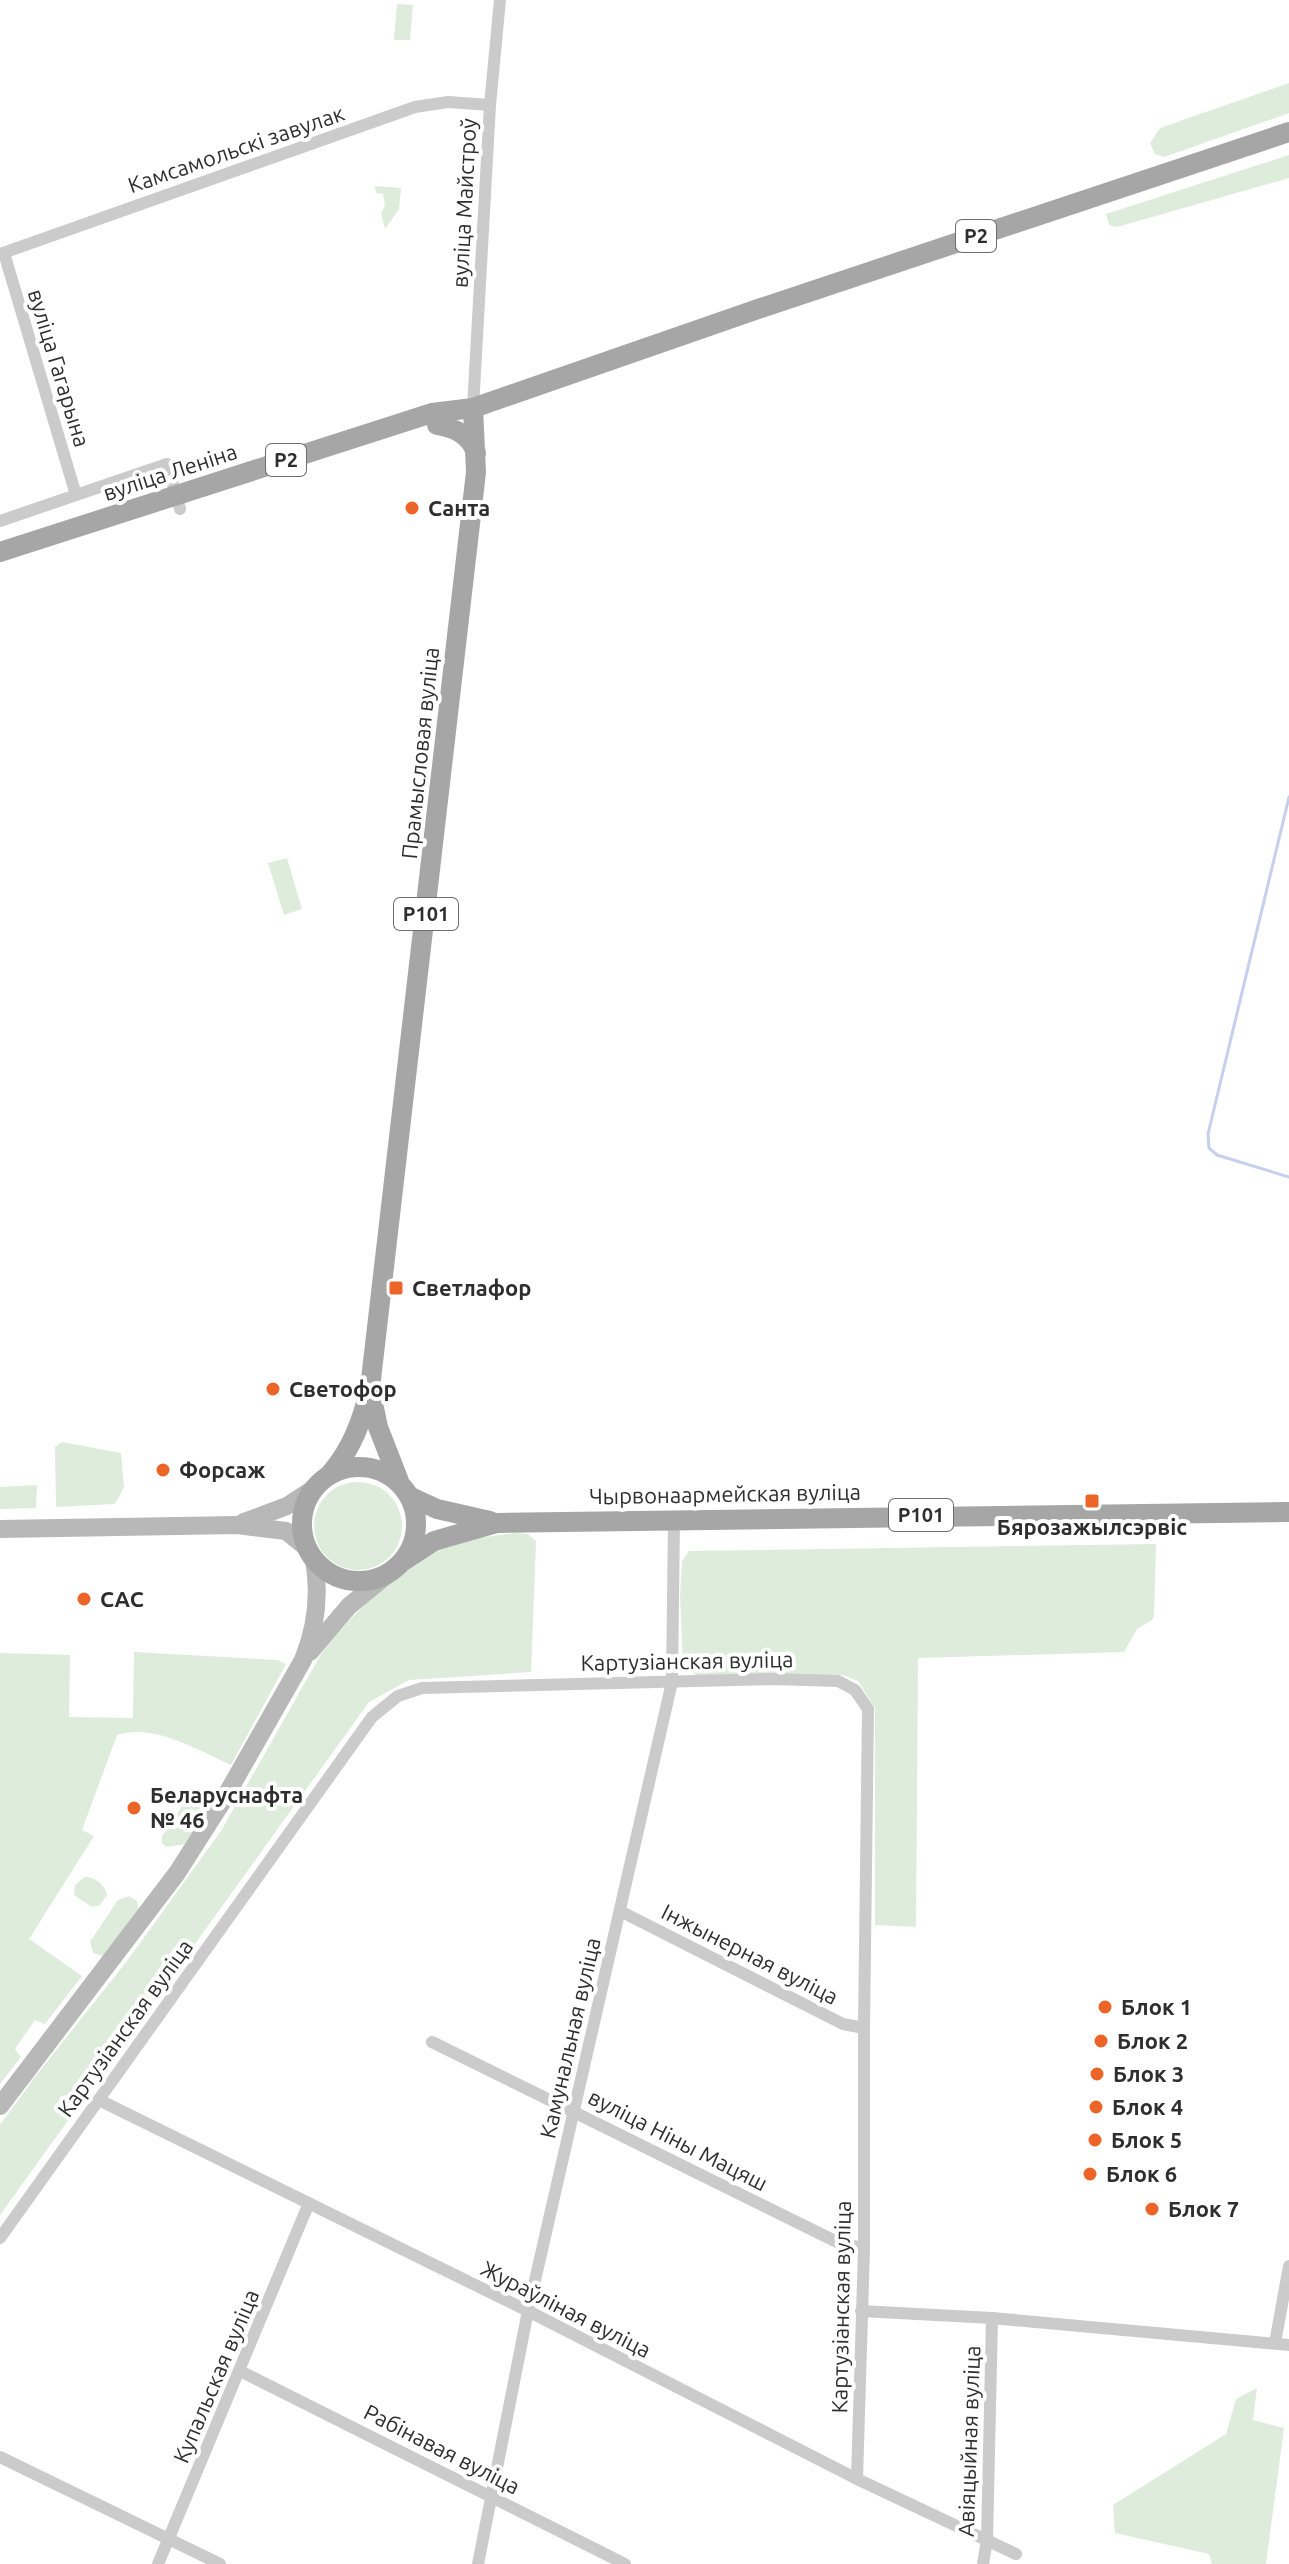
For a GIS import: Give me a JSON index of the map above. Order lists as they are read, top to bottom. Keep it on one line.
{"streets":{"main road":["Р2","вуліца Леніна","Прамысловая вуліца","Р101","Чырвонаармейская вуліца"],"street":["Камсамольскі завулак","вуліца Майстроў","вуліца Гагарына","Картузіанская вуліца","Інжынерная вуліца","Камунальная вуліца","вуліца Ніны Мацяш","Жураўліная вуліца","Купальская вуліца","Авіяцыйная вуліца","Рабінавая вуліца"]},"crossings":[["Камсамольскі завулак","вуліца Майстроў"],["Камсамольскі завулак","вуліца Гагарына"],["вуліца Майстроў","Р2"],["вуліца Майстроў","вуліца Леніна"],["вуліца Майстроў","Прамысловая вуліца"],["Р2","вуліца Леніна"],["Р2","Прамысловая вуліца"],["вуліца Леніна","Прамысловая вуліца"],["Прамысловая вуліца","Р101"],["Прамысловая вуліца","Чырвонаармейская вуліца"],["Р101","Чырвонаармейская вуліца"],["Чырвонаармейская вуліца","Камунальная вуліца"],["Картузіанская вуліца","Інжынерная вуліца"],["Картузіанская вуліца","Камунальная вуліца"],["Картузіанская вуліца","вуліца Ніны Мацяш"],["Картузіанская вуліца","Жураўліная вуліца"],["Інжынерная вуліца","Камунальная вуліца"],["Камунальная вуліца","вуліца Ніны Мацяш"],["Камунальная вуліца","Жураўліная вуліца"],["Камунальная вуліца","Рабінавая вуліца"],["Жураўліная вуліца","Купальская вуліца"],["Жураўліная вуліца","Авіяцыйная вуліца"],["Купальская вуліца","Рабінавая вуліца"]],"places":{"other":["Санта","Светофор","Форсаж","САС","Беларуснафта № 46","Блок 1","Блок 2","Блок 3","Блок 4","Блок 5","Блок 6","Блок 7"],"transit":["Светлафор","Бярозажылсэрвіс"]}}
